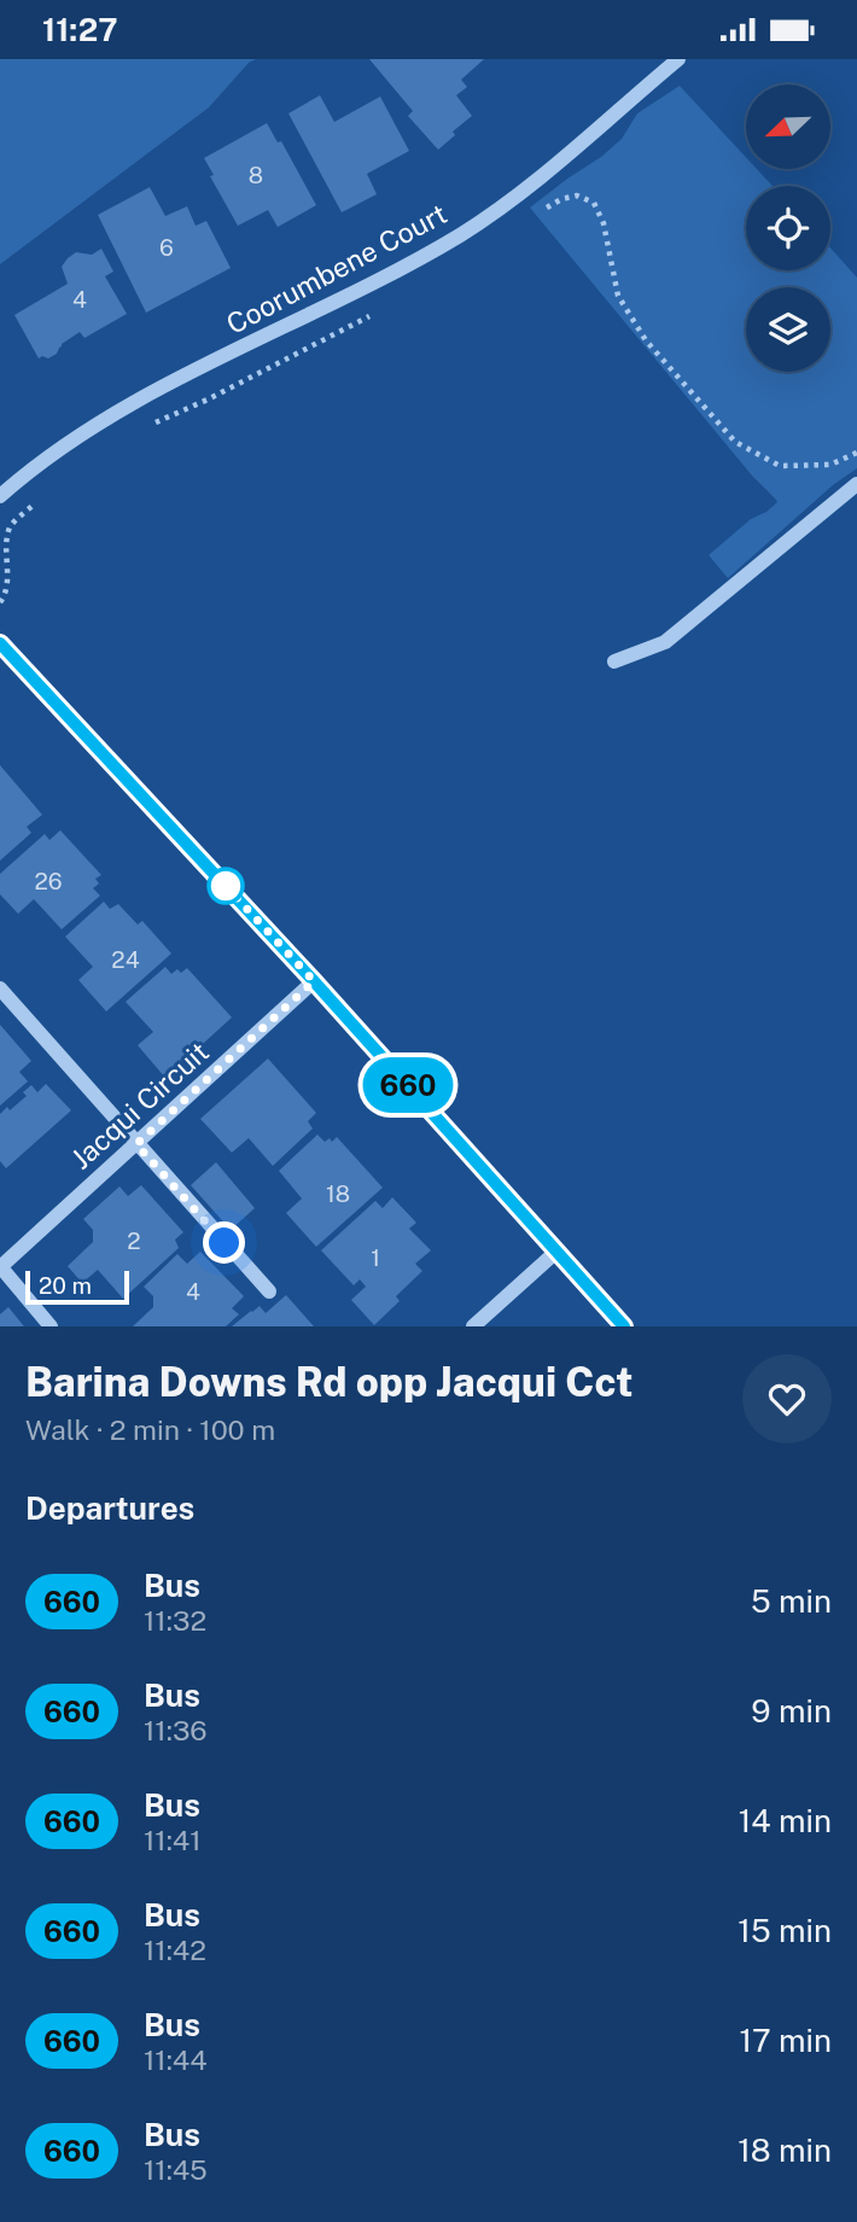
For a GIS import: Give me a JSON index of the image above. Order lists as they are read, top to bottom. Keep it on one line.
{"streets":{"street":["Coorumbene Court","Jacqui Circuit"]},"lines":["bus line 660"],"house_numbers":["8","6","4","26","24","18","2","1","4"],"scale_bar":"20 m","north":"bottom left","page":{"status":"11:27","on_map":"660","scale":"20 m","heading":[["Barina Downs Rd opp Jacqui Cct","Walk · 2 min · 100 m"],"Departures"],"list":[{"mark":"660","name":"Bus","note":"11:32","value":"5 min"},{"mark":"660","name":"Bus","note":"11:36","value":"9 min"},{"mark":"660","name":"Bus","note":"11:41","value":"14 min"},{"mark":"660","name":"Bus","note":"11:42","value":"15 min"},{"mark":"660","name":"Bus","note":"11:44","value":"17 min"},{"mark":"660","name":"Bus","note":"11:45","value":"18 min"}]}}
